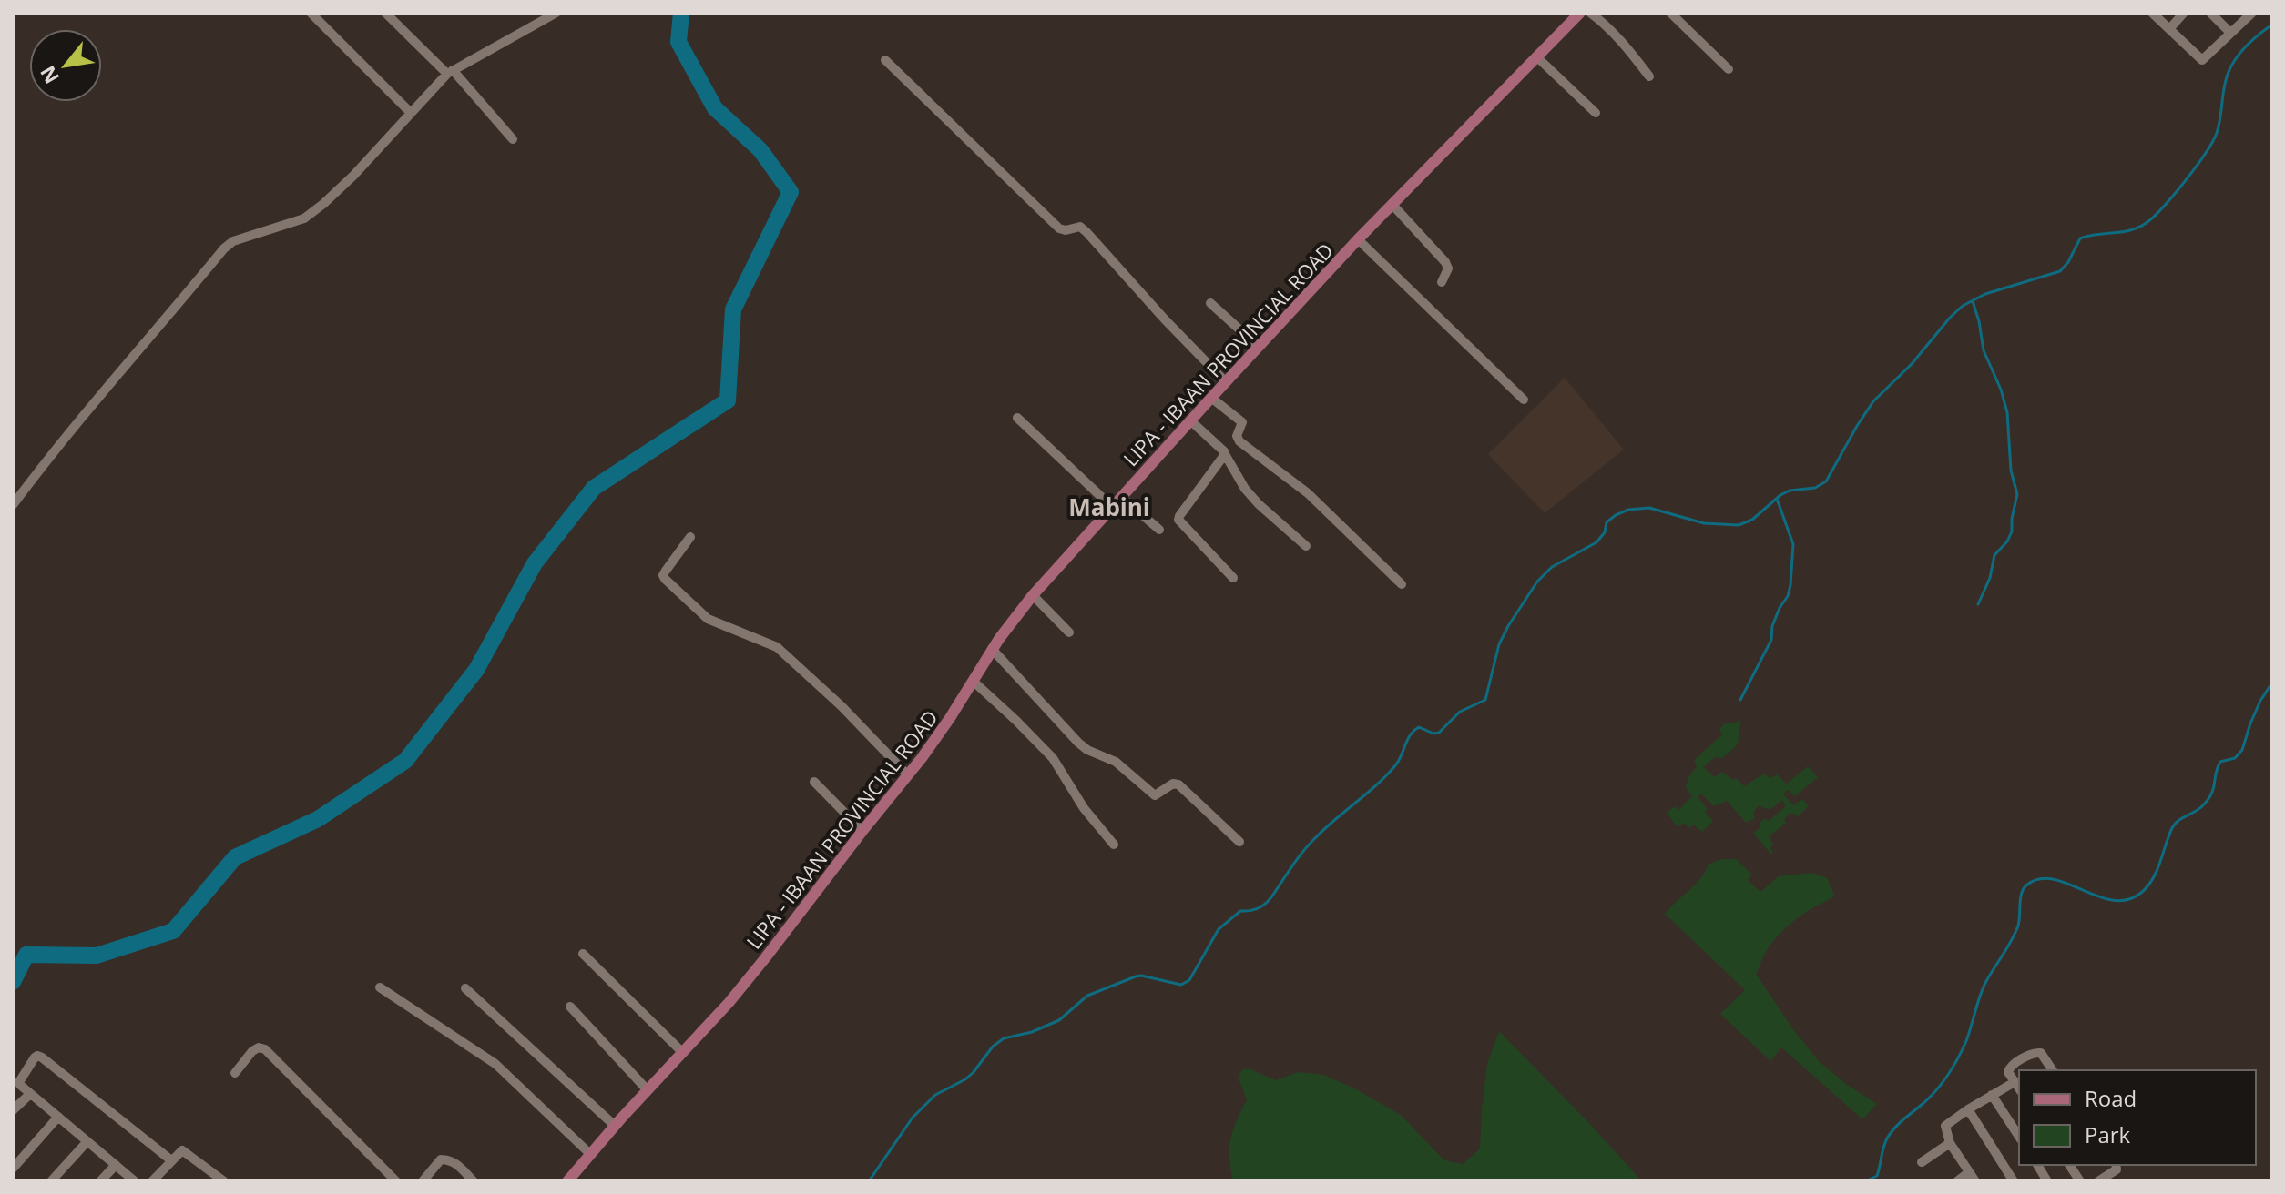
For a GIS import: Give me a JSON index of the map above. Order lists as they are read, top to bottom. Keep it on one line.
{"streets":{"main road":["LIPA - IBAAN PROVINCIAL ROAD"]},"districts":["Mabini"],"legend":["Road","Park"],"north":"bottom left"}
